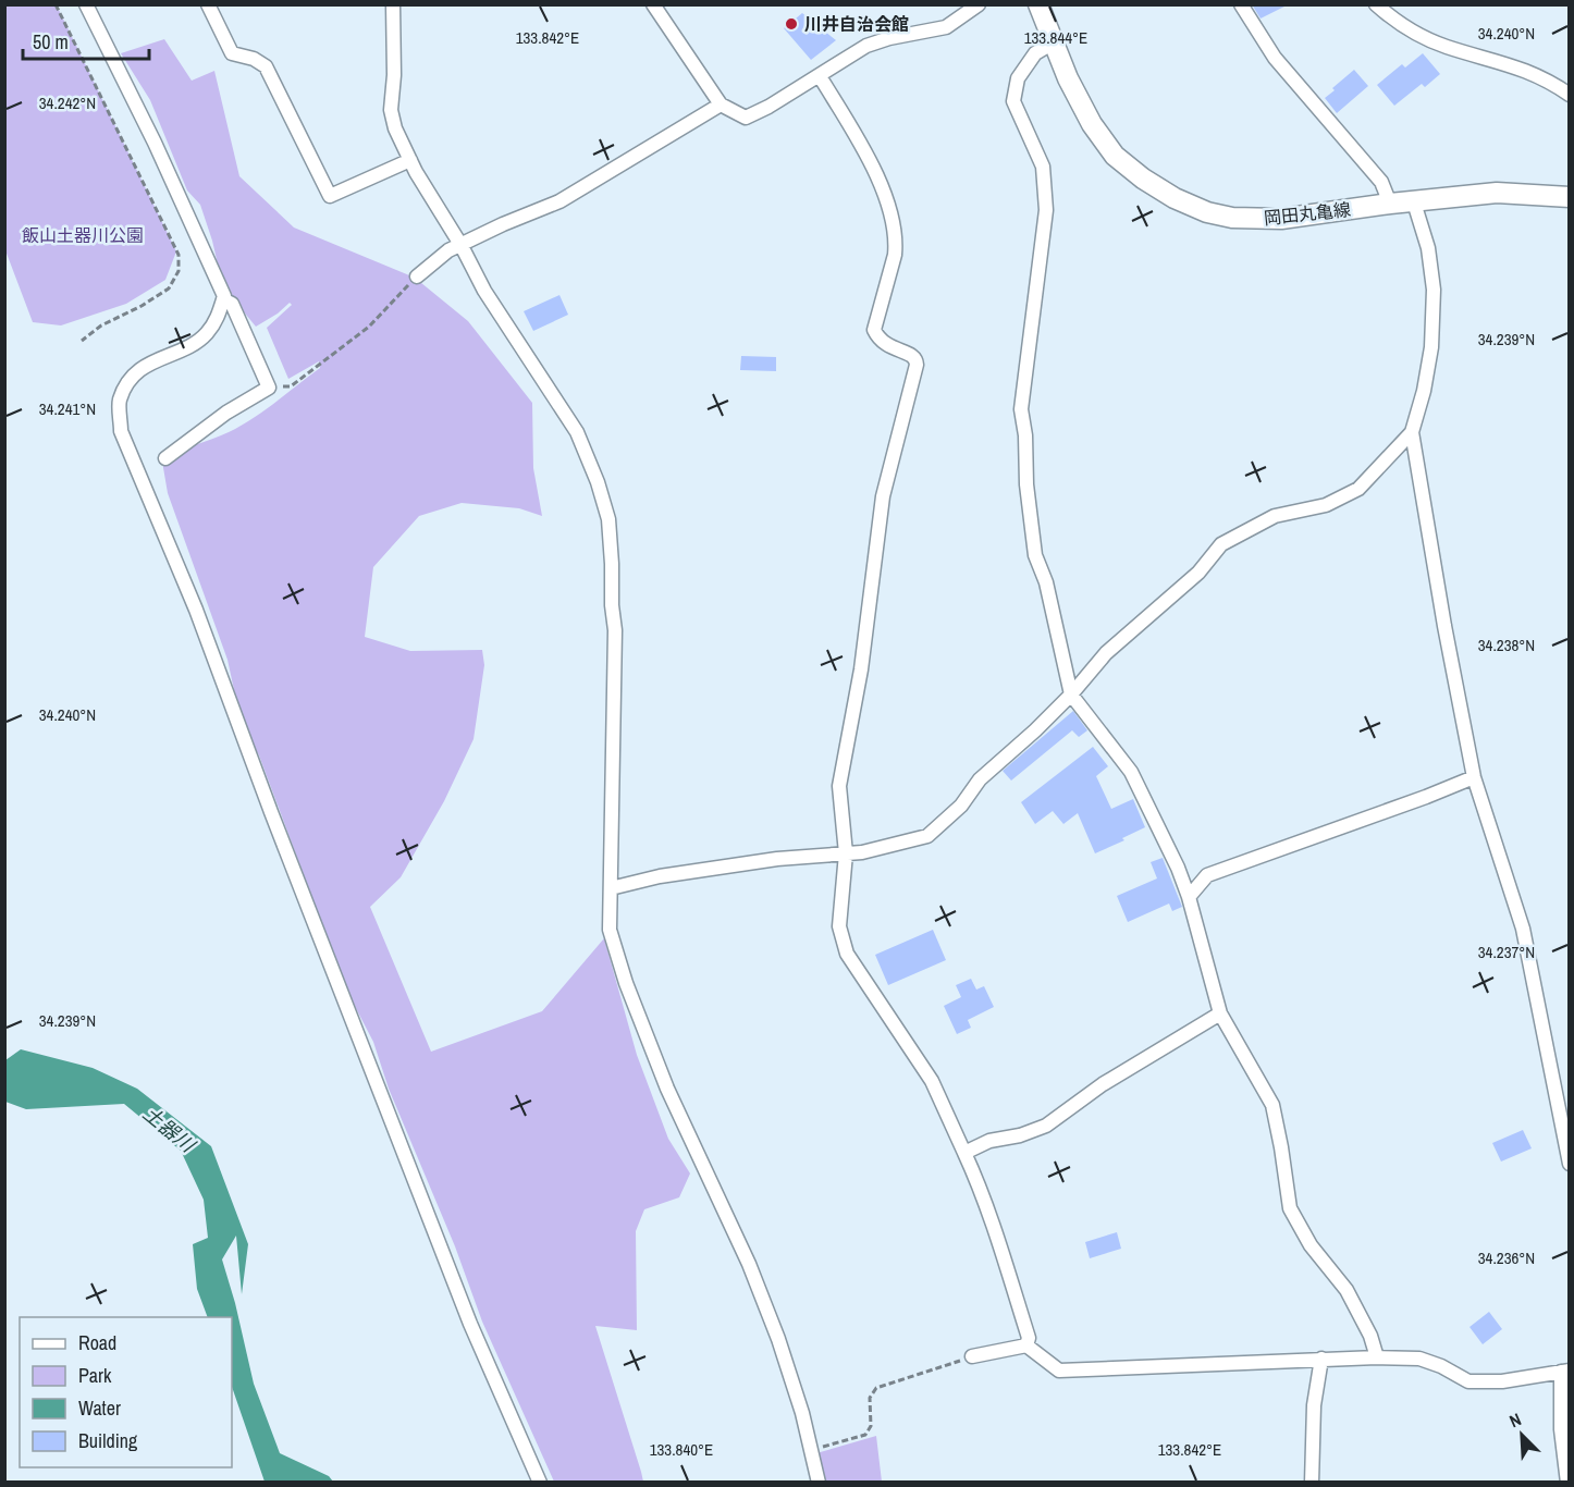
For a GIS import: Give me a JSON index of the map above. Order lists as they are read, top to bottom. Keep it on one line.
{"streets":{"main road":["岡田丸亀線"]},"water":["土器川"],"parks":["飯山土器川公園"],"places":["川井自治会館"],"legend":["Road","Park","Water","Building"],"scale_bar":"50 m","north":"top left","coordinates":["34.240°N","133.844°E","133.842°E","34.242°N","34.239°N","34.241°N","34.238°N","34.237°N","34.236°N","133.840°E"]}
